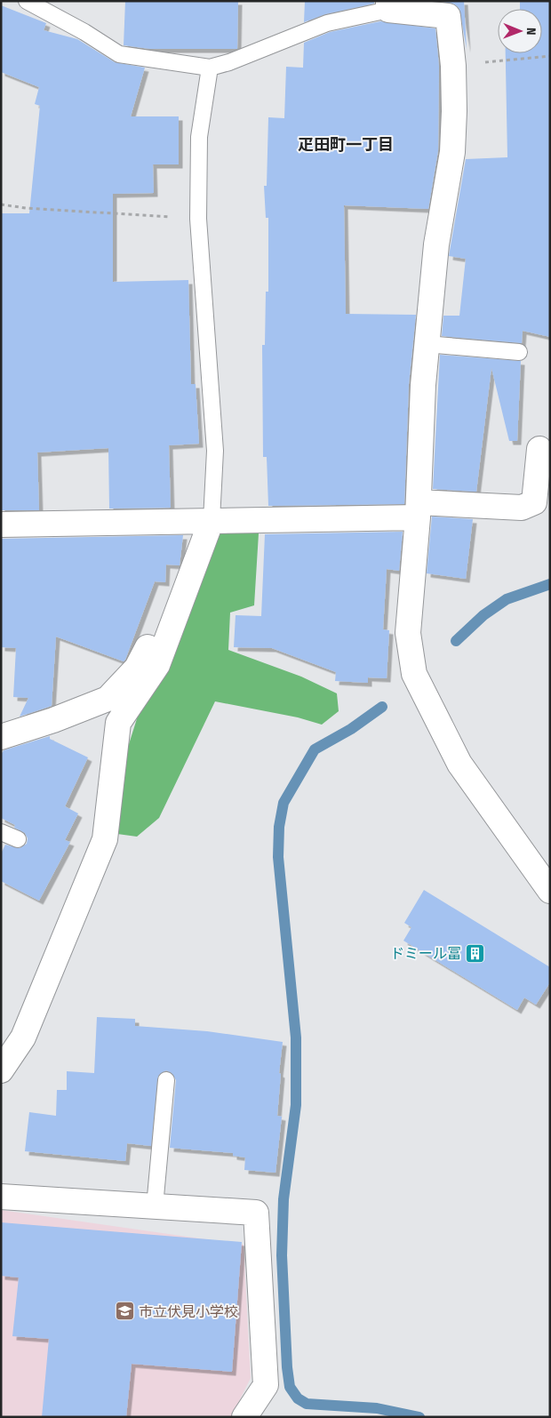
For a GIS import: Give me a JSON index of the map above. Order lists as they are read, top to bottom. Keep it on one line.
{"districts":["疋田町一丁目"],"places":{"building":["ドミール冨"],"school or university":["市立伏見小学校"]},"north":"right"}
